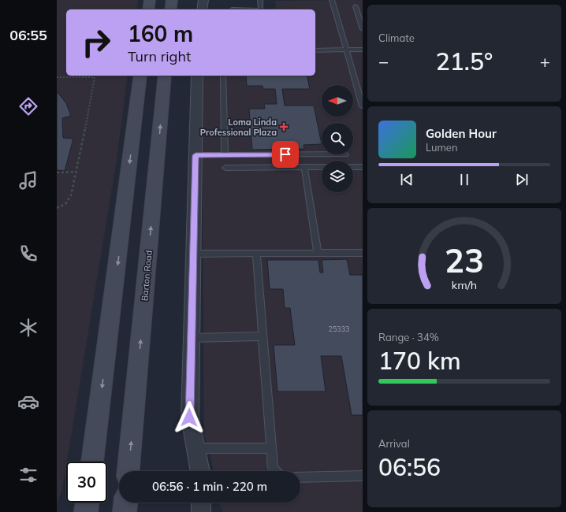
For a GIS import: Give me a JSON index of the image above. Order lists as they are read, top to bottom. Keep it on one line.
{"streets":{"main road":["Barton Road"]},"places":{"health":["Loma Linda Professional Plaza"]},"house_numbers":["25333"],"north":"left","page":{"tabs":"06:55","tile":["Climate",["Range · 34%","170 km"],["Arrival","06:56"]],"turn":["160 m","Turn right"],"heat":["−","21.5°","+"],"song":["Golden Hour","Lumen"],"limit":"30","trip":"06:56 · 1 min · 220 m","gauge":["23","km/h"]}}
